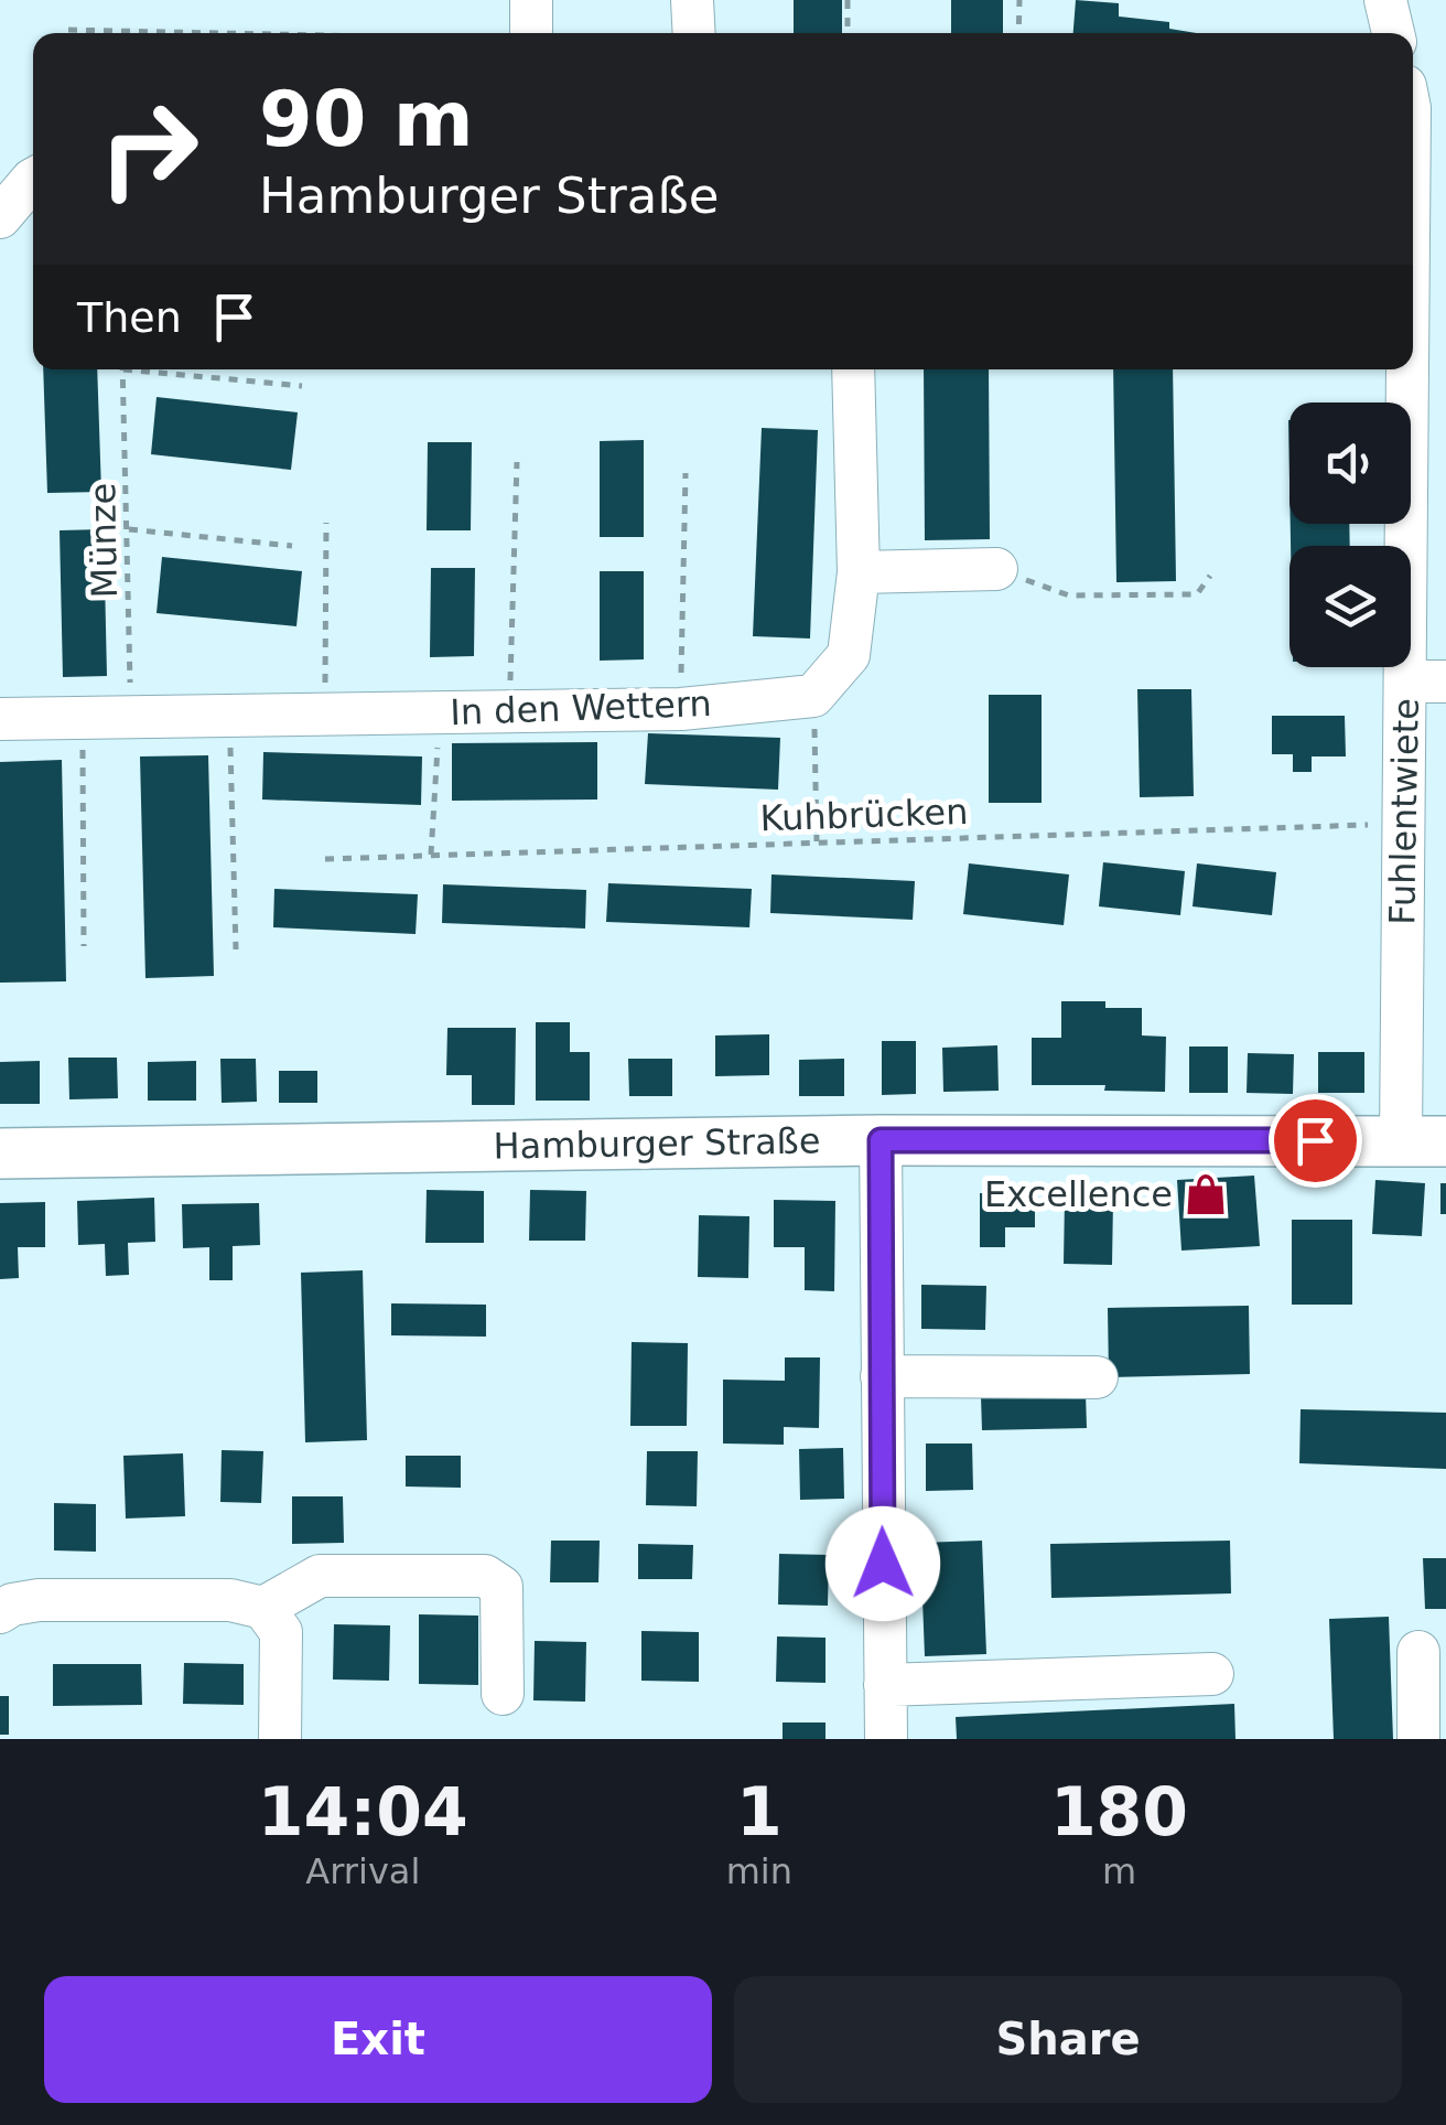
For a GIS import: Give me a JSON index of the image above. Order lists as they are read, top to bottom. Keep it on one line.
{"streets":{"main road":["Hamburger Straße"],"street":["In den Wettern","Fuhlentwiete"],"path":["Münze","Kuhbrücken"]},"crossings":[["Münze","In den Wettern"],["Fuhlentwiete","Kuhbrücken"],["Fuhlentwiete","Hamburger Straße"]],"places":{"shop":["Excellence"]},"page":{"turn":["90 m","Hamburger Straße"],"then":"Then","eta":["14:04","Arrival","1","min","180","m"],"buttons":["Exit","Share"]}}
